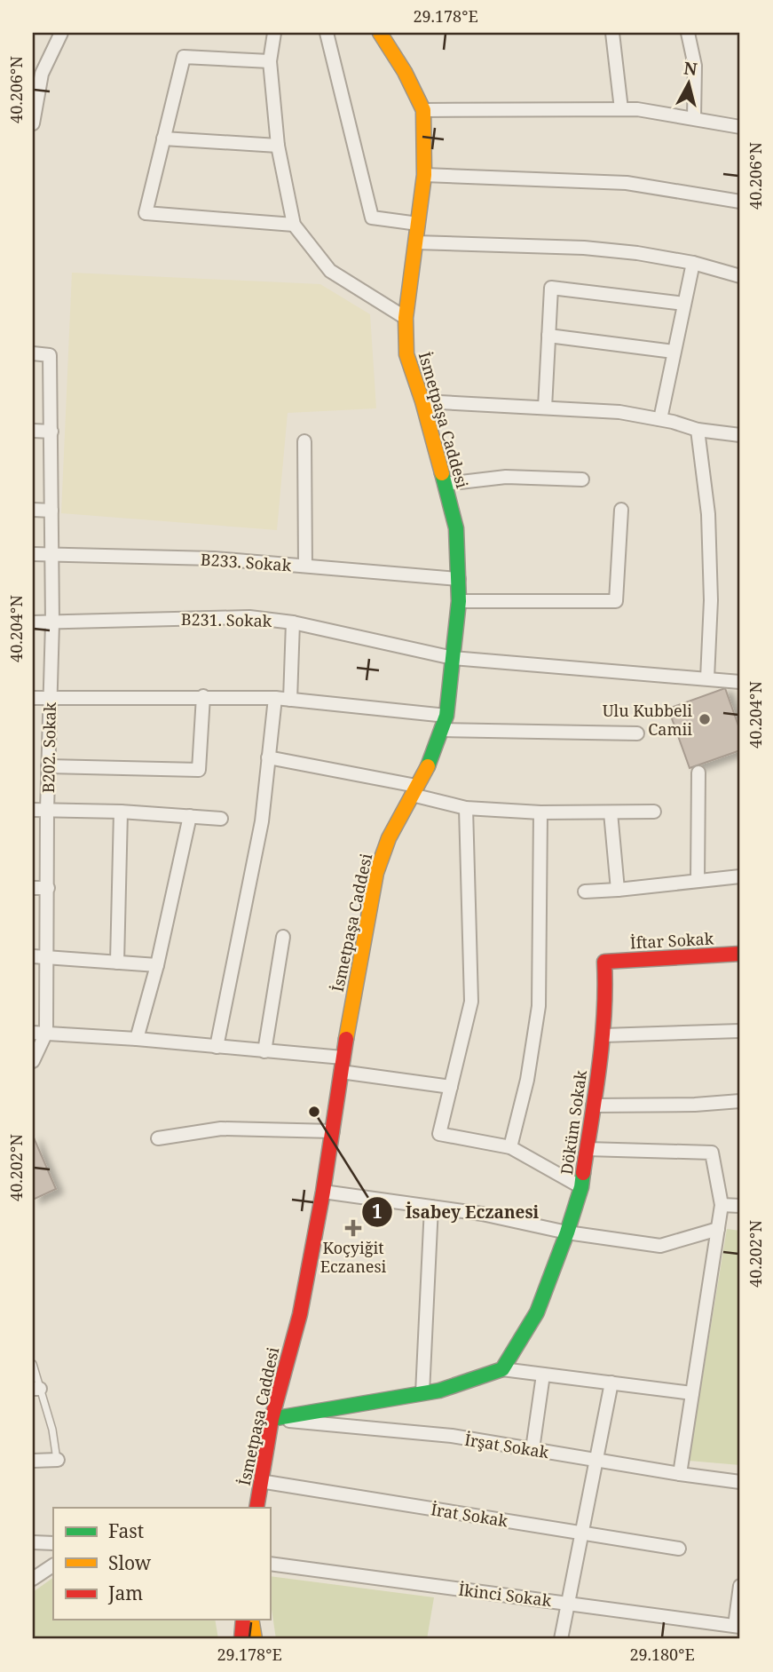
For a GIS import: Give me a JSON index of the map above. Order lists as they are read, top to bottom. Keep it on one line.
{"streets":{"main road":["İsmetpaşa Caddesi","İftar Sokak","Döküm Sokak"],"street":["B233. Sokak","B231. Sokak","B202. Sokak","İrşat Sokak","İrat Sokak","İkinci Sokak"]},"crossings":[["İsmetpaşa Caddesi","B233. Sokak"],["İsmetpaşa Caddesi","B231. Sokak"],["İsmetpaşa Caddesi","İrşat Sokak"],["İsmetpaşa Caddesi","İrat Sokak"],["B233. Sokak","B202. Sokak"],["B231. Sokak","B202. Sokak"],["İftar Sokak","Döküm Sokak"]],"places":{"other":["Ulu Kubbeli Camii","İsabey Eczanesi"],"health":["Koçyiğit Eczanesi"]},"legend":["Fast","Slow","Jam"],"north":"top","coordinates":["29.178°E","40.206°N","40.204°N","40.202°N","29.180°E"]}
